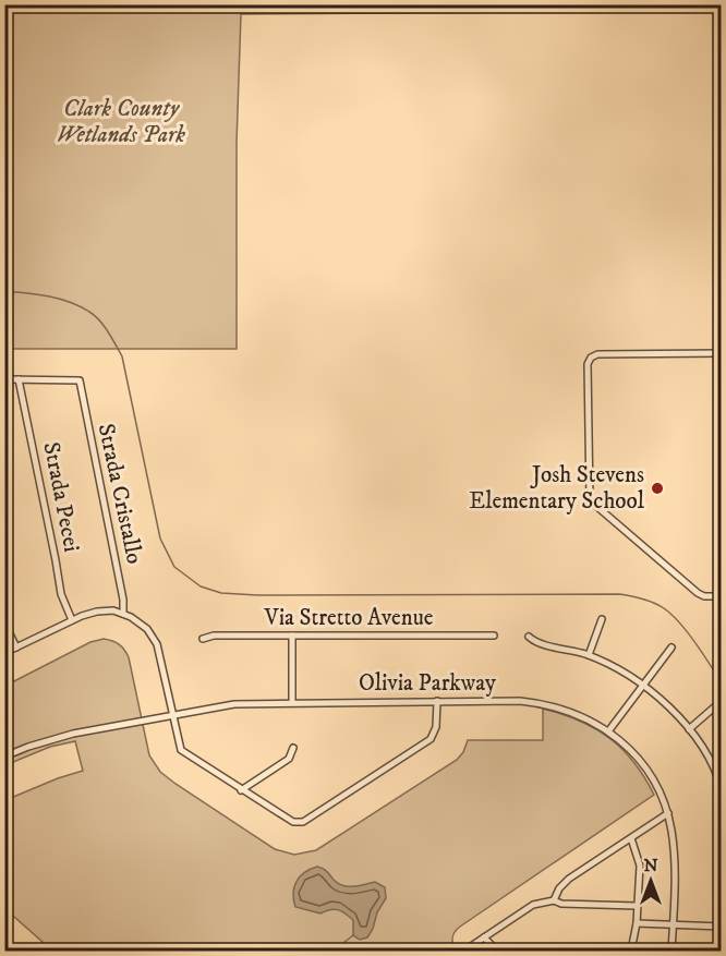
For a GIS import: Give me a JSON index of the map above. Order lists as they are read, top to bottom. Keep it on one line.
{"streets":{"street":["Strada Cristallo","Strada Pecei","Via Stretto Avenue","Olivia Parkway"]},"crossings":[["Strada Cristallo","Strada Pecei"]],"parks":["Clark County Wetlands Park"],"places":["Josh Stevens Elementary School"],"north":"top"}
